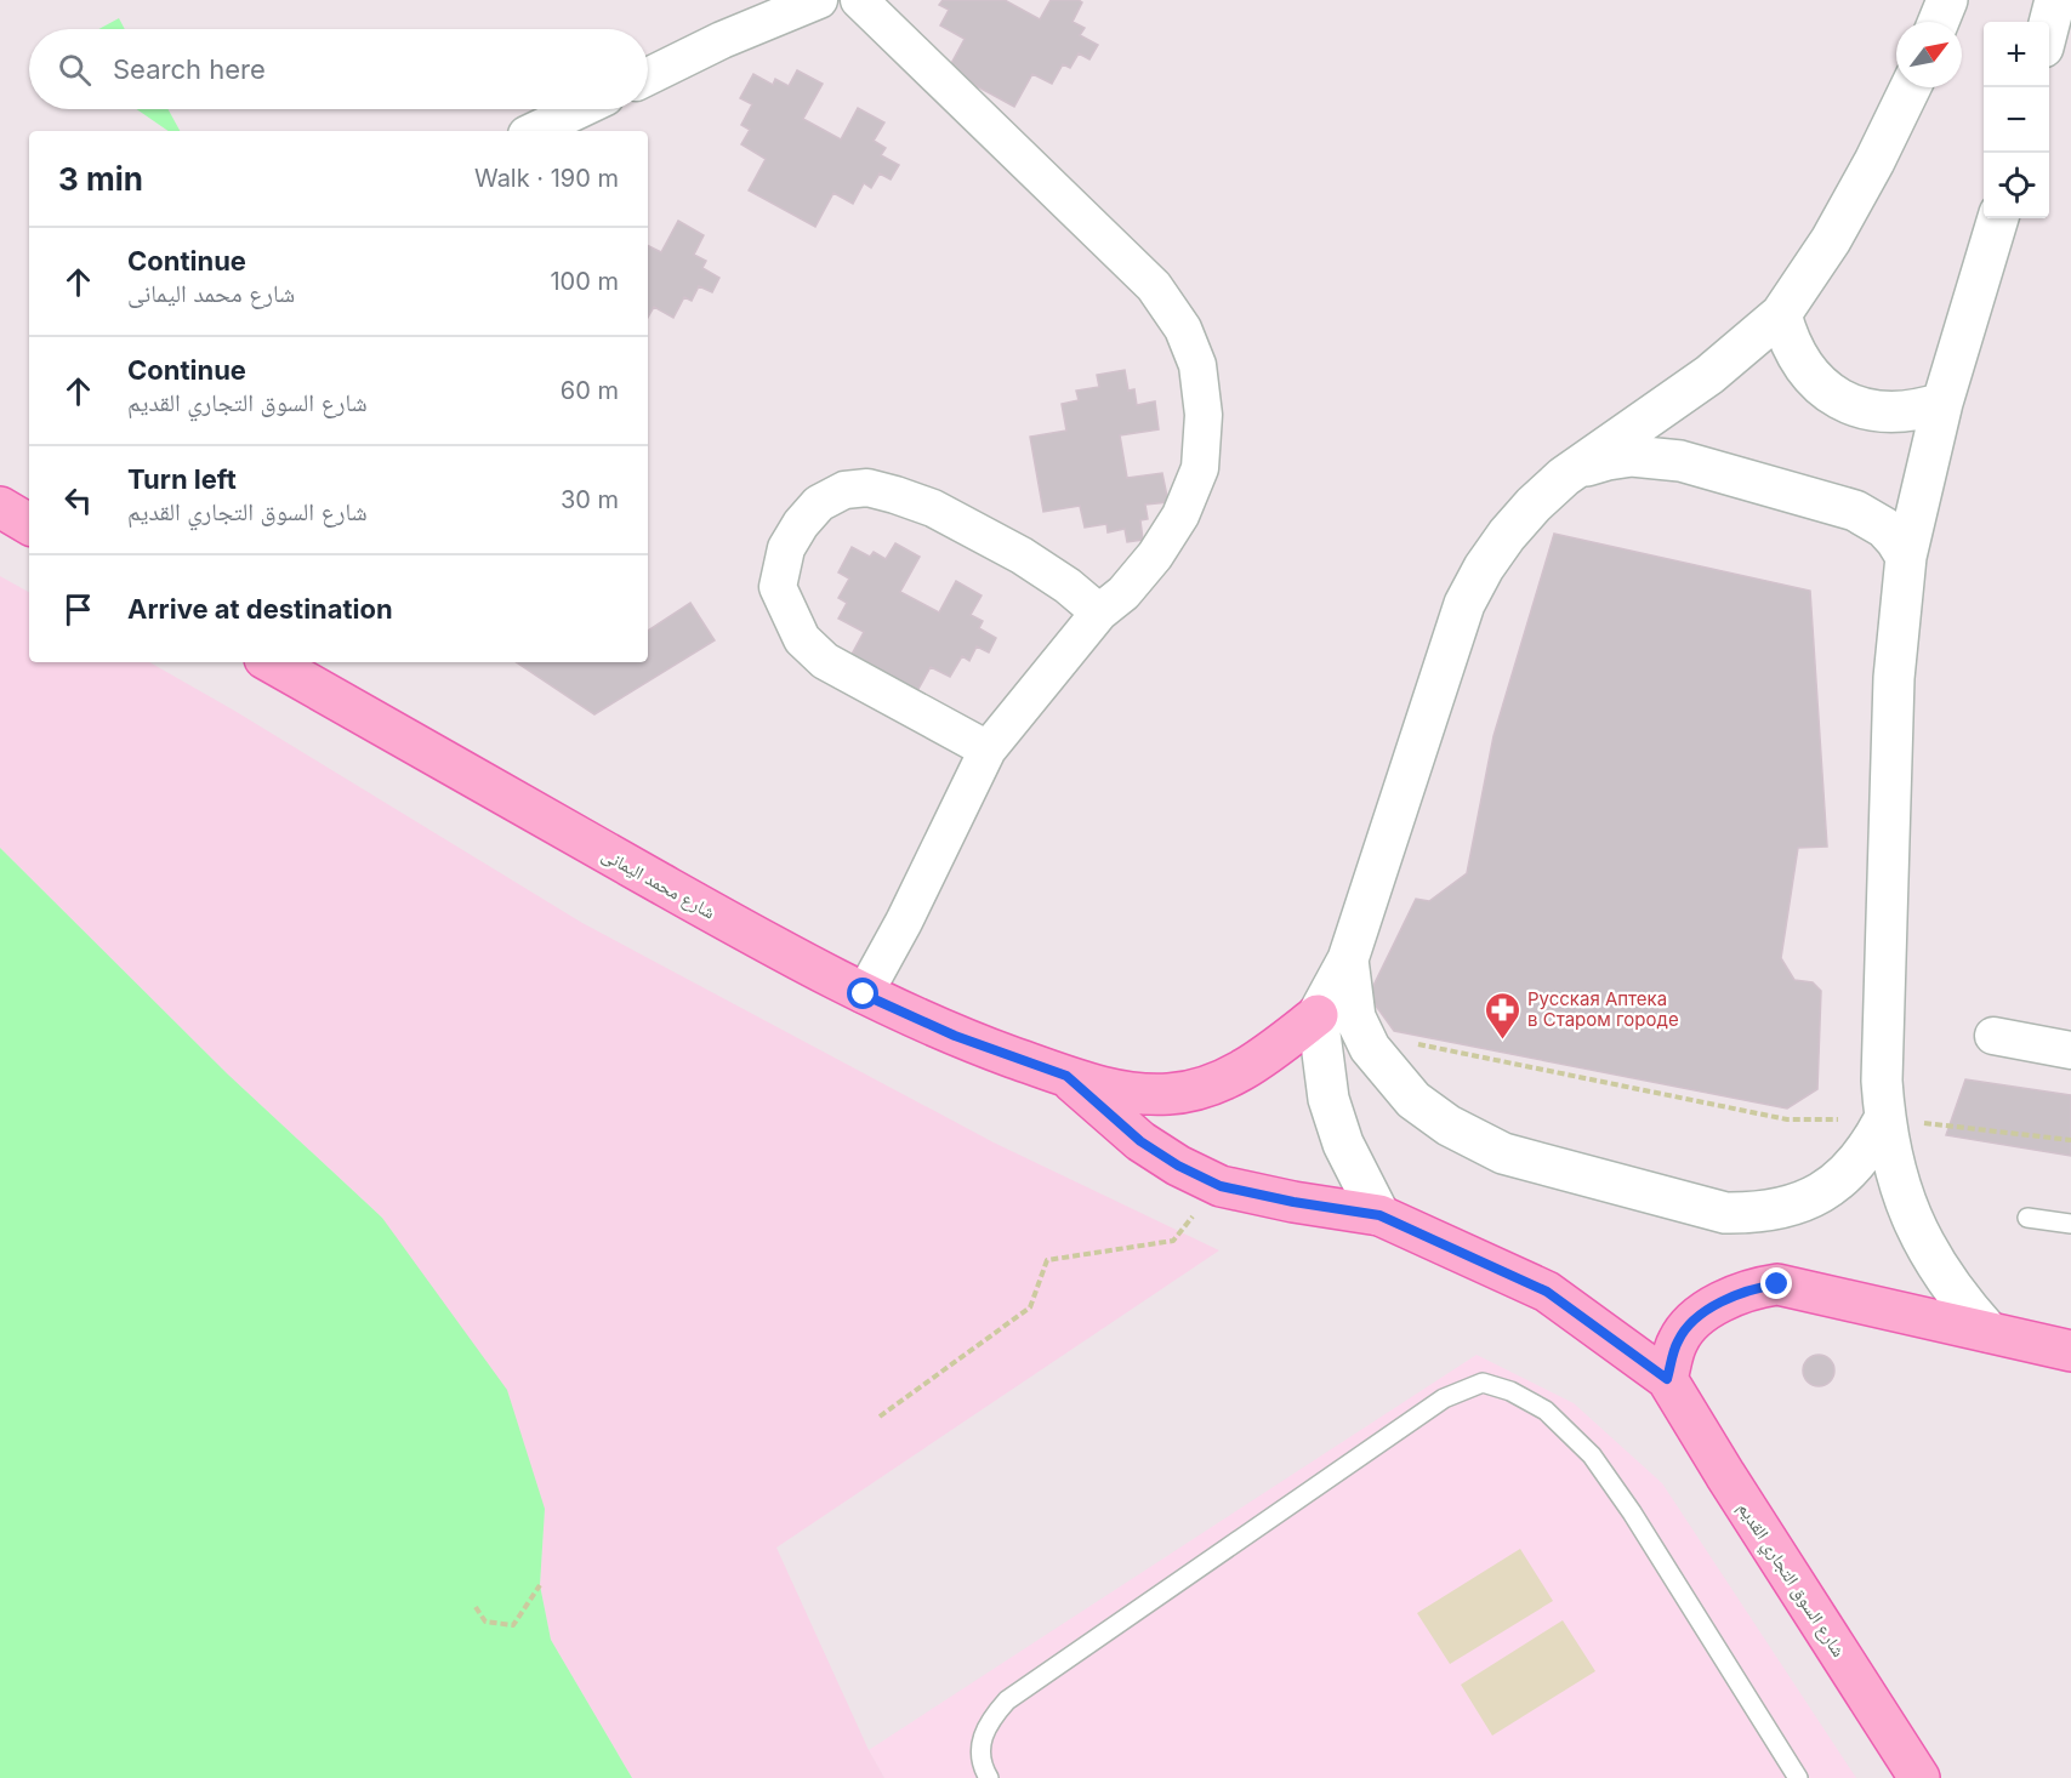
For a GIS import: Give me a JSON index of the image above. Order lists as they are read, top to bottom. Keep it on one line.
{"streets":{"main road":["شارع محمد اليمانى","شارع السوق التجاري القديم"]},"crossings":[["شارع محمد اليمانى","شارع السوق التجاري القديم"]],"places":{"pharmacy":["Русская Аптека в Старом городе"]},"north":"top right","page":{"map_buttons":["+","−"],"search":"Search here","heading":["3 min","Walk · 190 m"],"list":[["Continue","شارع محمد اليمانى","100 m"],["Continue","شارع السوق التجاري القديم","60 m"],["Turn left","شارع السوق التجاري القديم","30 m"],"Arrive at destination"]}}
